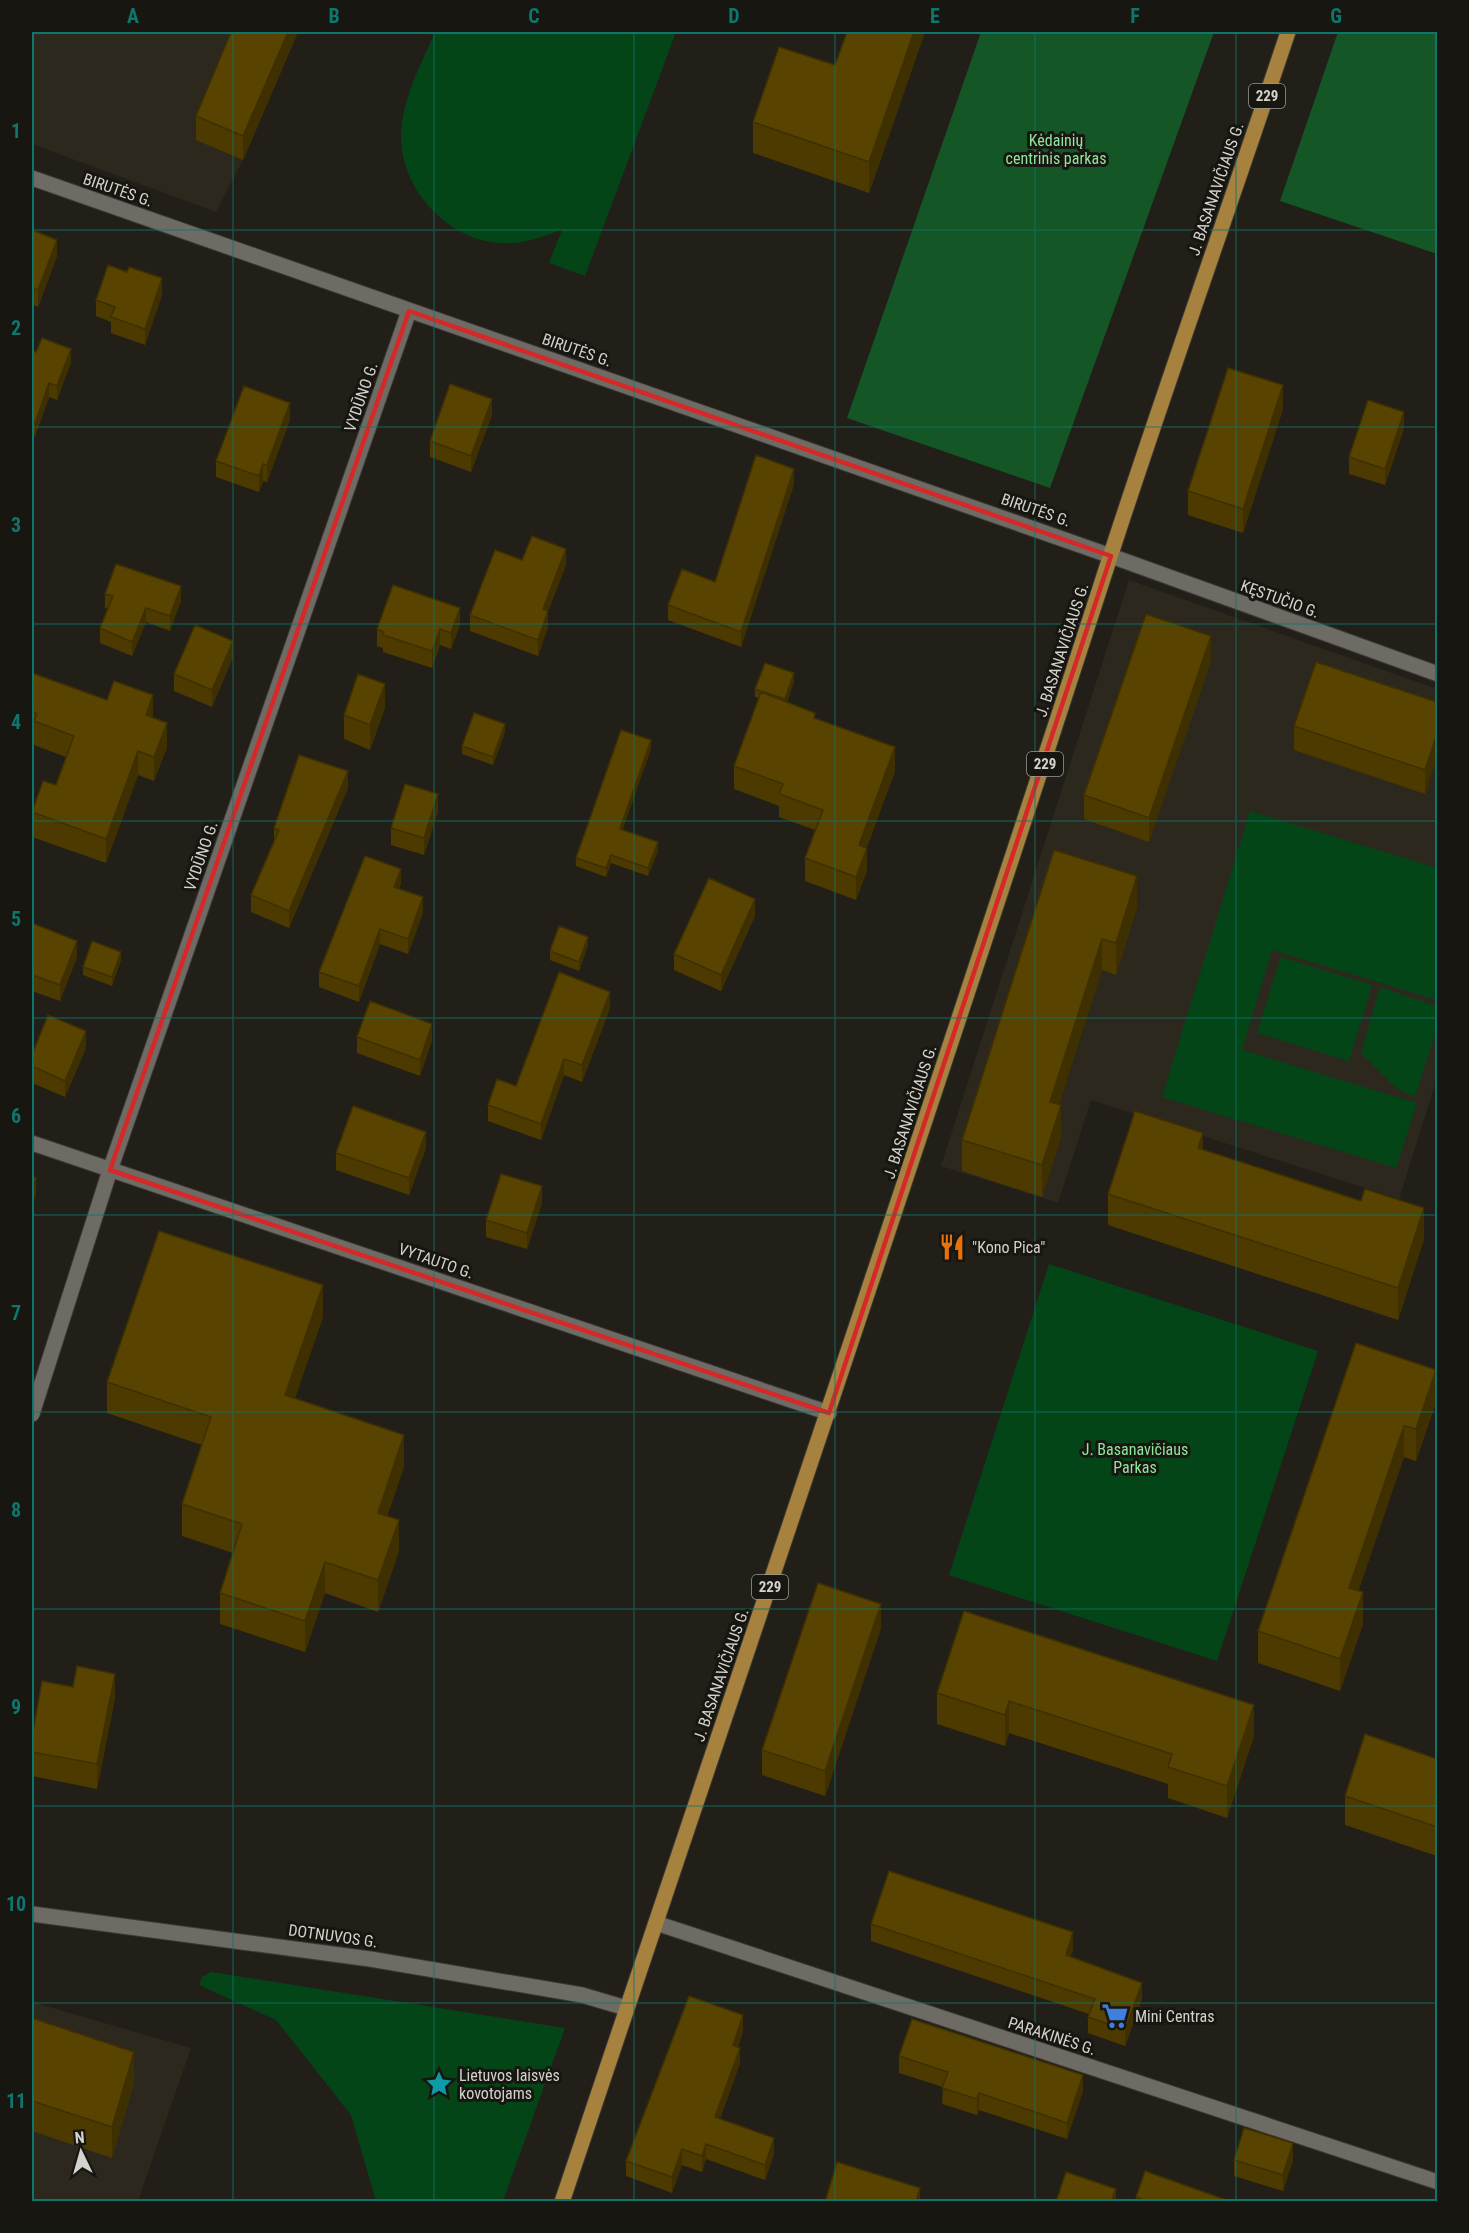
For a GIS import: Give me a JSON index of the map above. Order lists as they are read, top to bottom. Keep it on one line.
{"streets":{"main road":["229","J. BASANAVIČIAUS G."],"street":["BIRUTĖS G.","VYDŪNO G.","KĘSTUČIO G.","VYTAUTO G.","DOTNUVOS G.","PARAKINĖS G."]},"crossings":[["J. BASANAVIČIAUS G.","BIRUTĖS G."],["J. BASANAVIČIAUS G.","KĘSTUČIO G."],["J. BASANAVIČIAUS G.","VYTAUTO G."],["J. BASANAVIČIAUS G.","DOTNUVOS G."],["J. BASANAVIČIAUS G.","PARAKINĖS G."],["BIRUTĖS G.","VYDŪNO G."],["BIRUTĖS G.","KĘSTUČIO G."],["VYDŪNO G.","VYTAUTO G."]],"parks":["Kėdainių centrinis parkas","J. Basanavičiaus Parkas"],"places":{"restaurant":["\"Kono Pica\""],"supermarket":["Mini Centras"],"place":["Lietuvos laisvės kovotojams"]},"north":"top","grid":{"columns":["A","B","C","D","E","F","G"],"rows":["1","2","3","4","5","6","7","8","9","10","11"]}}
